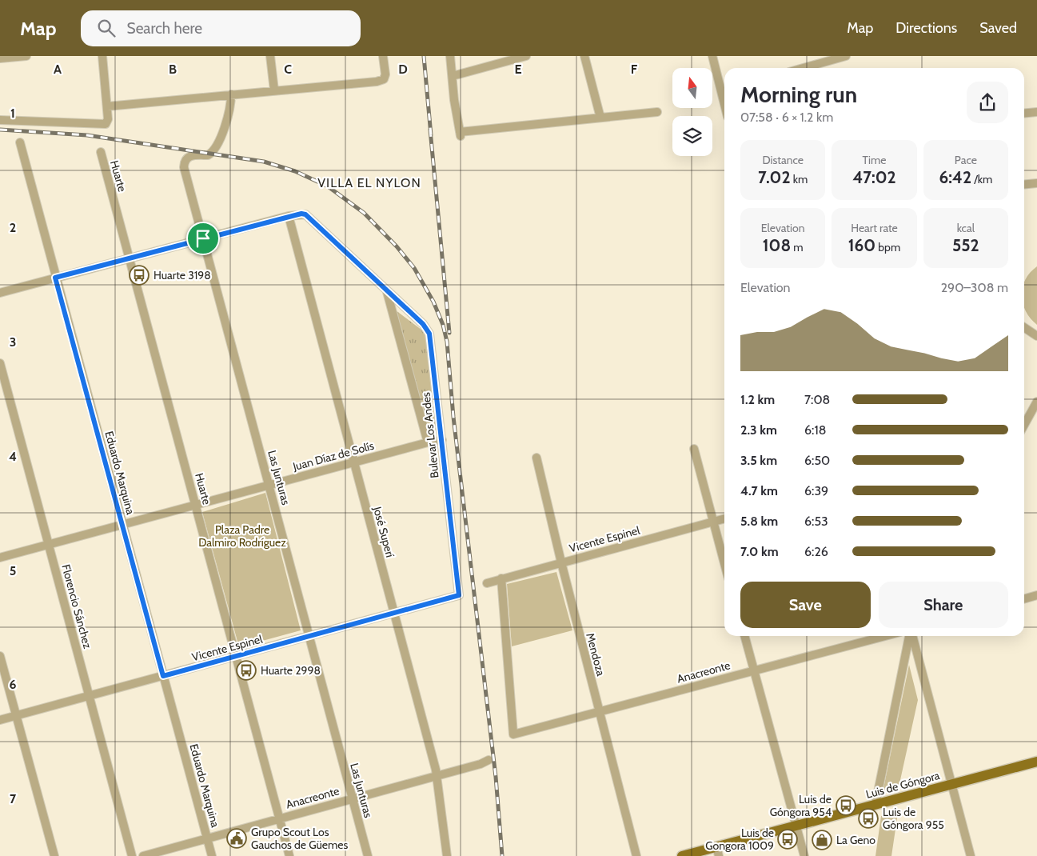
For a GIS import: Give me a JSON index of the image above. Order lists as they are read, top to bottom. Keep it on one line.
{"streets":{"main road":["Luis de Góngora"],"street":["Huarte","Bulevar Los Andes","Juan Díaz de Solís","Eduardo Marquina","Las Junturas","José Superí","Vicente Espinel","Florencio Sánchez","Mendoza","Anacreonte"]},"crossings":[["Huarte","Juan Díaz de Solís"],["Huarte","Vicente Espinel"],["Huarte","Anacreonte"],["Bulevar Los Andes","Juan Díaz de Solís"],["Bulevar Los Andes","José Superí"],["Bulevar Los Andes","Vicente Espinel"],["Juan Díaz de Solís","Eduardo Marquina"],["Juan Díaz de Solís","Las Junturas"],["Juan Díaz de Solís","José Superí"],["Juan Díaz de Solís","Florencio Sánchez"],["Eduardo Marquina","Vicente Espinel"],["Eduardo Marquina","Anacreonte"],["Las Junturas","Vicente Espinel"],["Las Junturas","Anacreonte"],["José Superí","Vicente Espinel"],["José Superí","Anacreonte"],["Vicente Espinel","Florencio Sánchez"],["Vicente Espinel","Mendoza"],["Vicente Espinel","Anacreonte"],["Mendoza","Anacreonte"]],"districts":["VILLA EL NYLON"],"parks":["Plaza Padre Dalmiro Rodríguez"],"places":{"bus stop":["Huarte 3198","Huarte 2998","Luis de Góngora 954","Luis de Góngora 955","Luis de Gongora 1009"],"public building":["Grupo Scout Los Gauchos de Güemes"],"shop":["La Geno"]},"north":"top","page":{"header":"Map","search":"Search here","nav":["Map","Directions","Saved"],"heading":["Morning run","07:58 · 6 × 1.2 km"],"stats":[["Distance","7.02 km"],["Time","47:02"],["Pace","6:42 /km"],["Elevation","108 m"],["Heart rate","160 bpm"],["kcal","552"]],"chart":["Elevation","290–308 m"],"list":[{"name":"1.2 km","note":"7:08"},{"name":"2.3 km","note":"6:18"},{"name":"3.5 km","note":"6:50"},{"name":"4.7 km","note":"6:39"},{"name":"5.8 km","note":"6:53"},{"name":"7.0 km","note":"6:26"}],"buttons":["Save","Share"]},"grid":{"columns":["A","B","C","D","E","F"],"rows":["1","2","3","4","5","6","7"]}}
